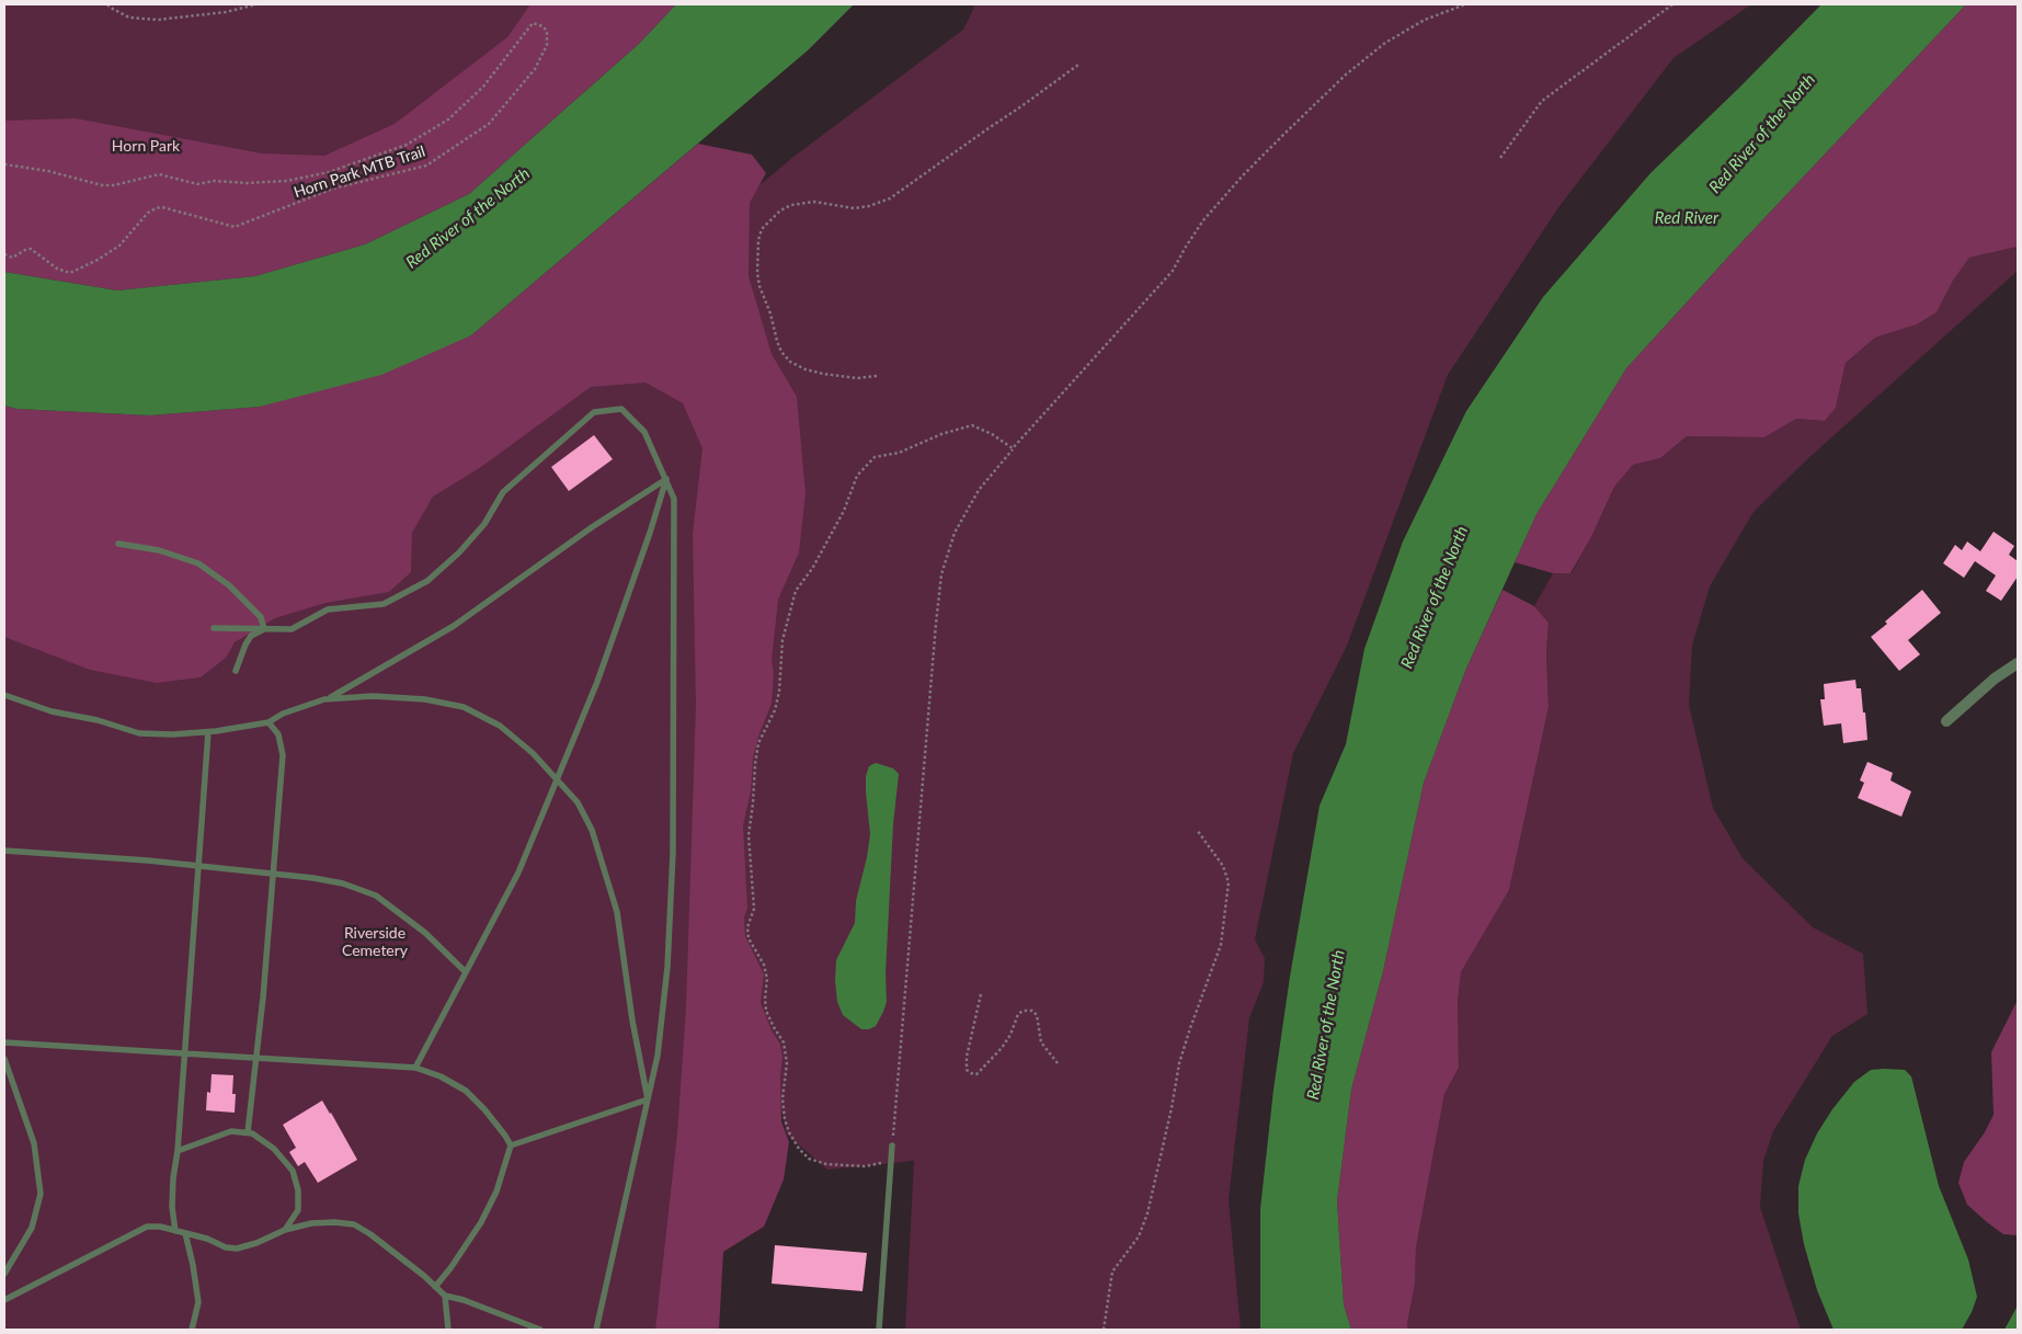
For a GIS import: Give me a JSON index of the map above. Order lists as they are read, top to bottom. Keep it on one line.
{"streets":{"path":["Horn Park MTB Trail"]},"water":["Red River of the North","Red River"],"parks":["Horn Park","Riverside Cemetery"]}
